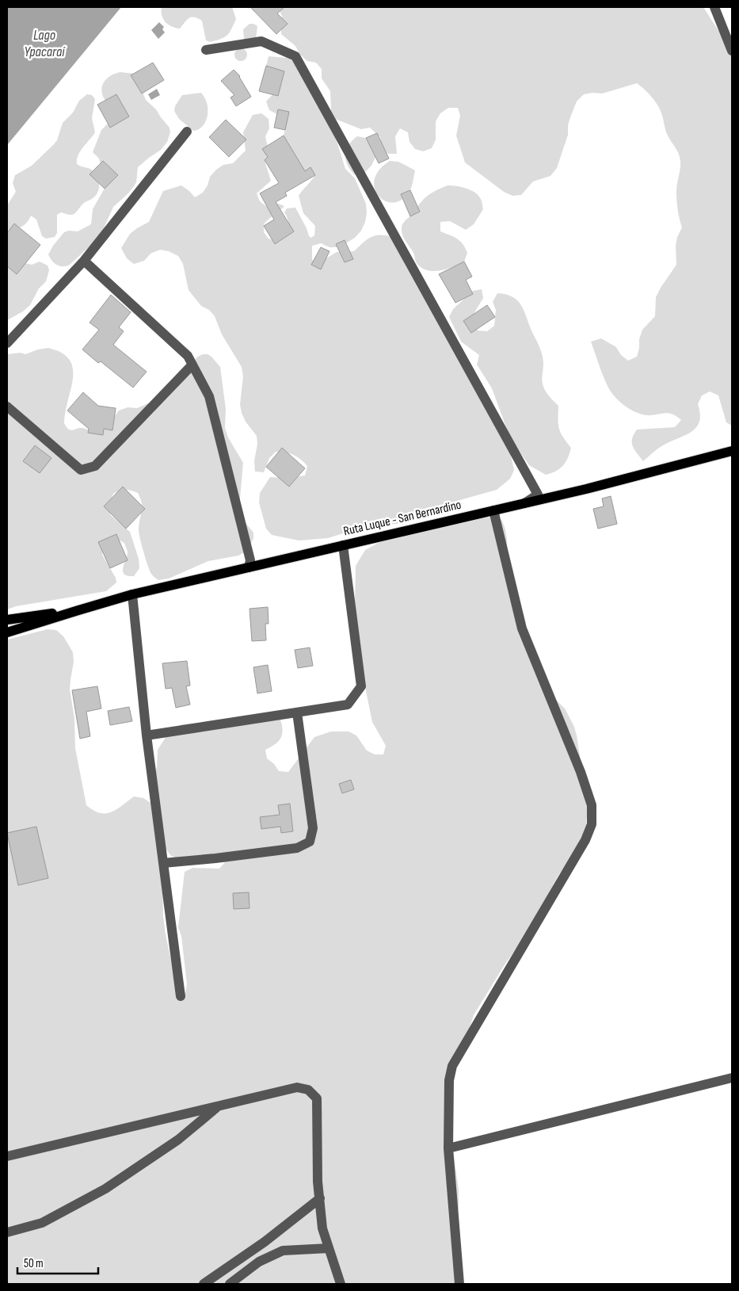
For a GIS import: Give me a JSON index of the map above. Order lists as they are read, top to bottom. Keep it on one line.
{"streets":{"main road":["Ruta Luque - San Bernardino"]},"water":["Lago Ypacaraí"],"scale_bar":"50 m"}
